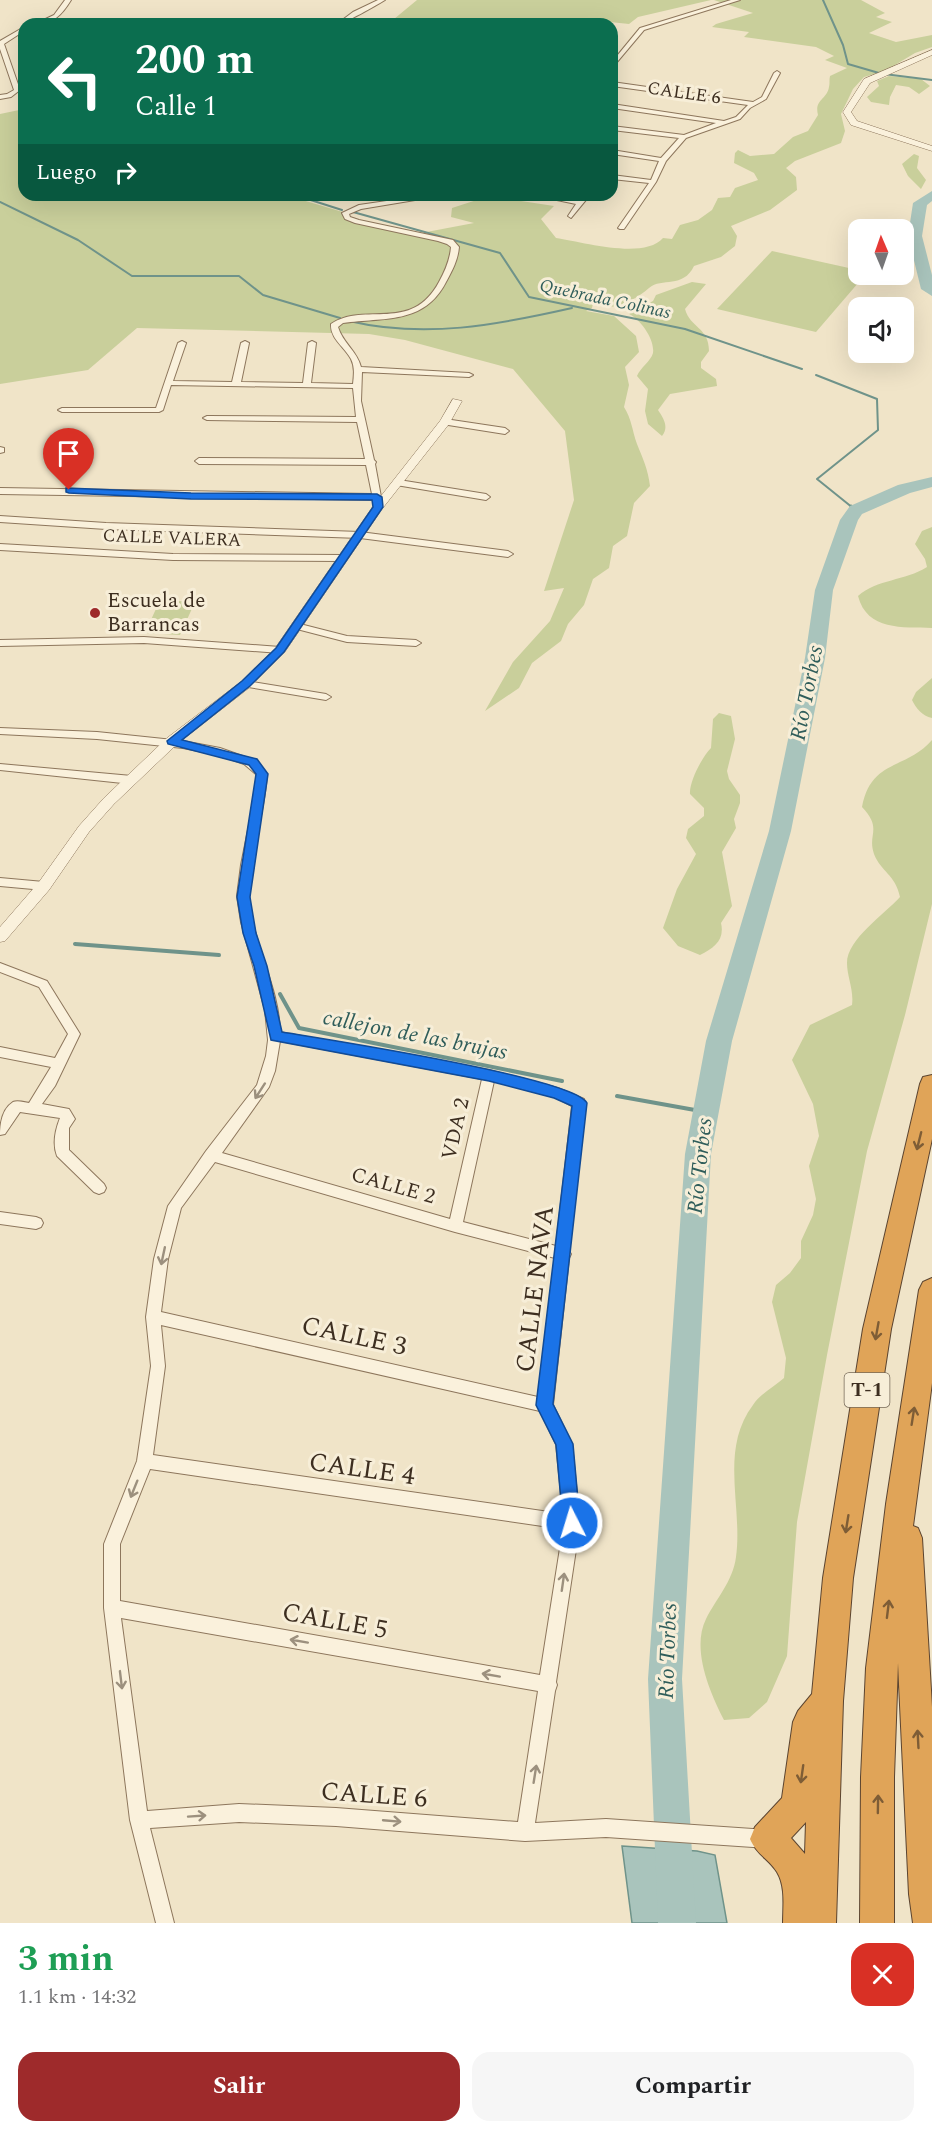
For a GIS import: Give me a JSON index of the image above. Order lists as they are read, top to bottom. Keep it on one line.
{"streets":{"highway":["T-1"],"street":["CALLE 6","CALLE VALERA","VDA 2","CALLE 2","CALLE NAVA","CALLE 3","CALLE 4","CALLE 5"]},"crossings":[["CALLE 6","CALLE NAVA"],["VDA 2","CALLE 2"],["VDA 2","CALLE NAVA"],["CALLE 2","CALLE NAVA"],["CALLE NAVA","CALLE 3"],["CALLE NAVA","CALLE 4"],["CALLE NAVA","CALLE 5"]],"one_way":["CALLE 6","CALLE NAVA","CALLE 5"],"water":["Quebrada Colinas","Río Torbes","callejon de las brujas"],"places":["Escuela de Barrancas"],"north":"top","page":{"turn":["200 m","Calle 1"],"then":"Luego","heading":["3 min","1.1 km · 14:32"],"buttons":["Salir","Compartir"]}}
